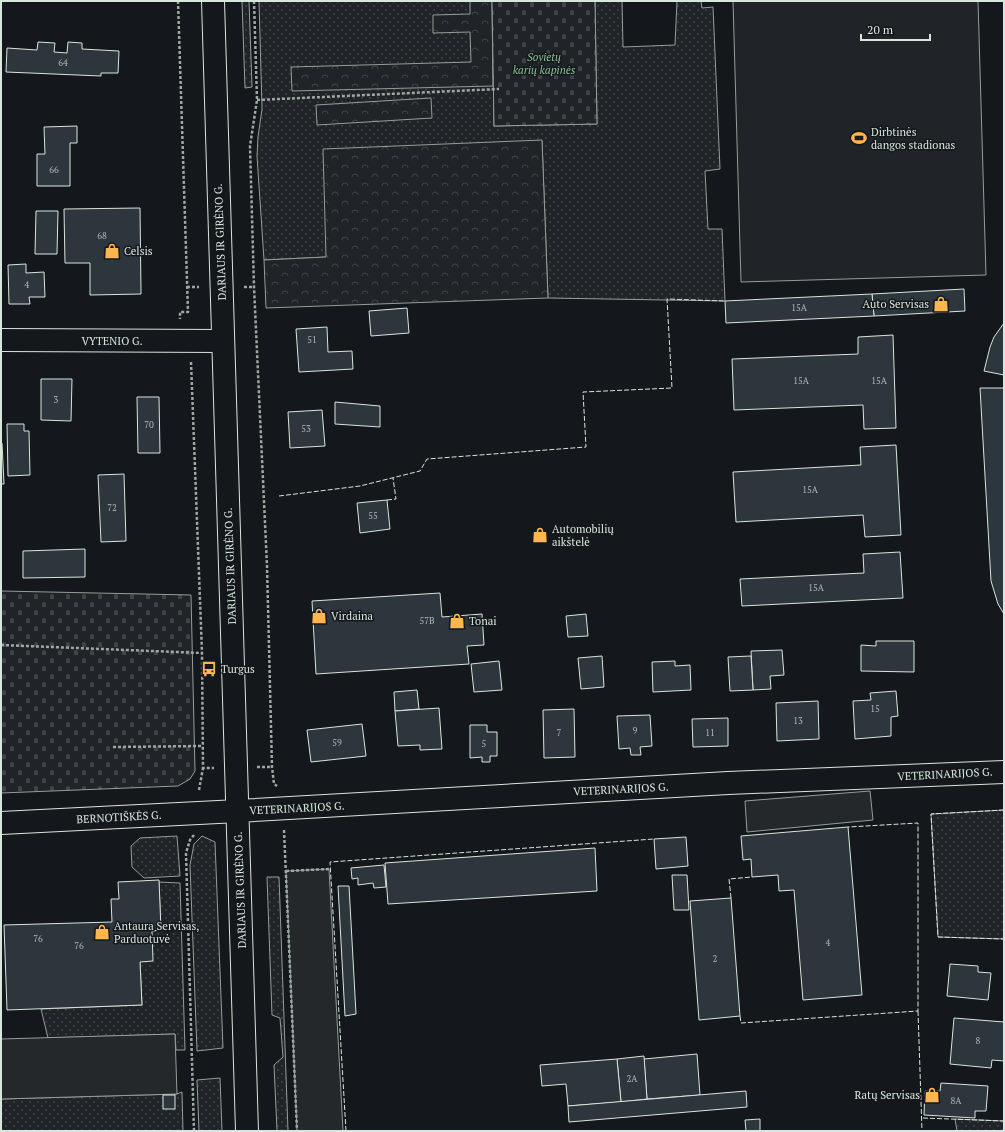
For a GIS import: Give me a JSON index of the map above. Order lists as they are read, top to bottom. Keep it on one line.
{"streets":{"main road":["DARIAUS IR GIRĖNO G.","VYTENIO G.","VETERINARIJOS G.","BERNOTIŠKĖS G."]},"crossings":[["DARIAUS IR GIRĖNO G.","VYTENIO G."],["DARIAUS IR GIRĖNO G.","VETERINARIJOS G."],["DARIAUS IR GIRĖNO G.","BERNOTIŠKĖS G."],["VETERINARIJOS G.","BERNOTIŠKĖS G."]],"parks":["Sovietų karių kapinės"],"places":{"sports":["Dirbtinės dangos stadionas"],"shop":["Celsis","Auto Servisas","Automobilių aikštelė","Virdaina","Tonai","Antaura Servisas, Parduotuvė","Ratų Servisas"],"bus stop":["Turgus"]},"house_numbers":["64","66","68","4","15A","51","15A","15A","3","70","53","15A","72","55","15A","57B","15","13","9","7","11","59","5","76","4","76","2","8","2A","8A"],"scale_bar":"20 m"}
